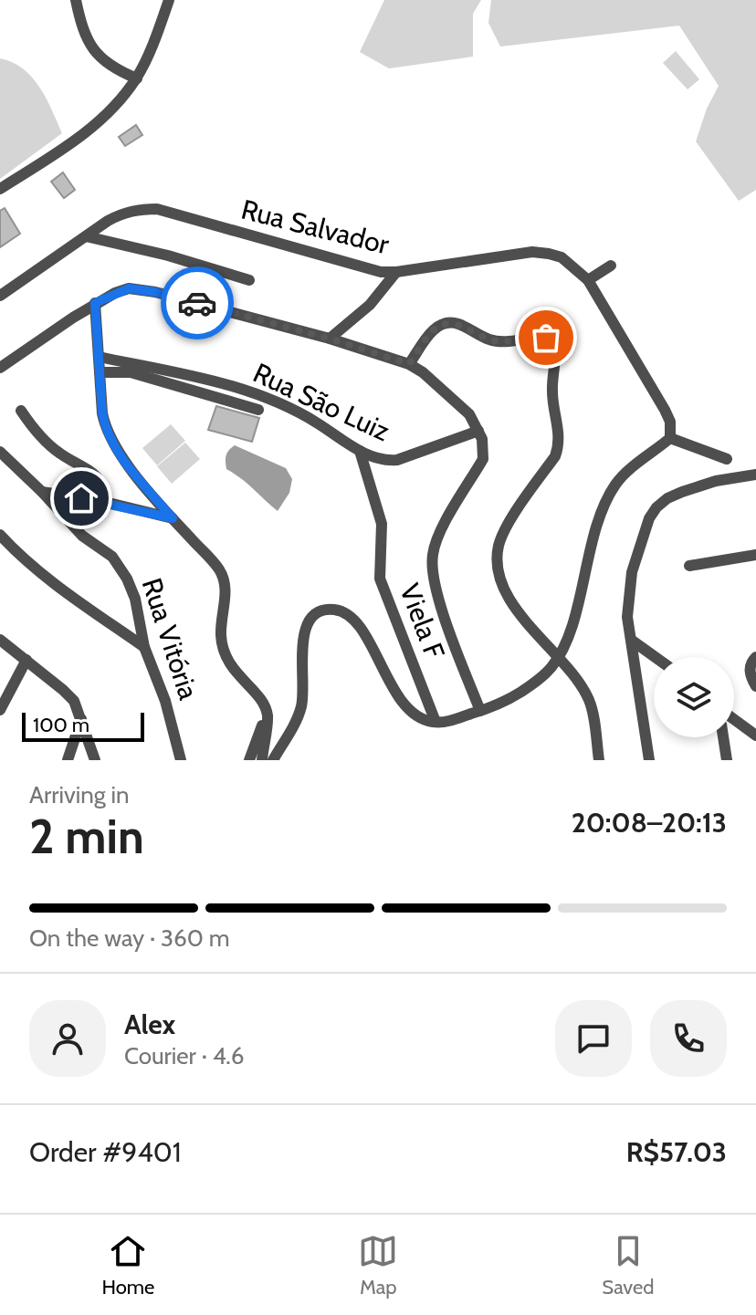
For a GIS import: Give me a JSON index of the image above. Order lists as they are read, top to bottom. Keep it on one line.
{"streets":{"street":["Rua Salvador","Rua São Luiz","Viela F","Rua Vitória"]},"crossings":[["Rua São Luiz","Viela F"]],"scale_bar":"100 m","page":{"scale":"100 m","heading":["2 min","Arriving in","20:08–20:13"],"panel":["Alex","Courier · 4.6","Order #9401","R$57.03"],"bar":"On the way · 360 m","tabs":["Home","Map","Saved"]}}
